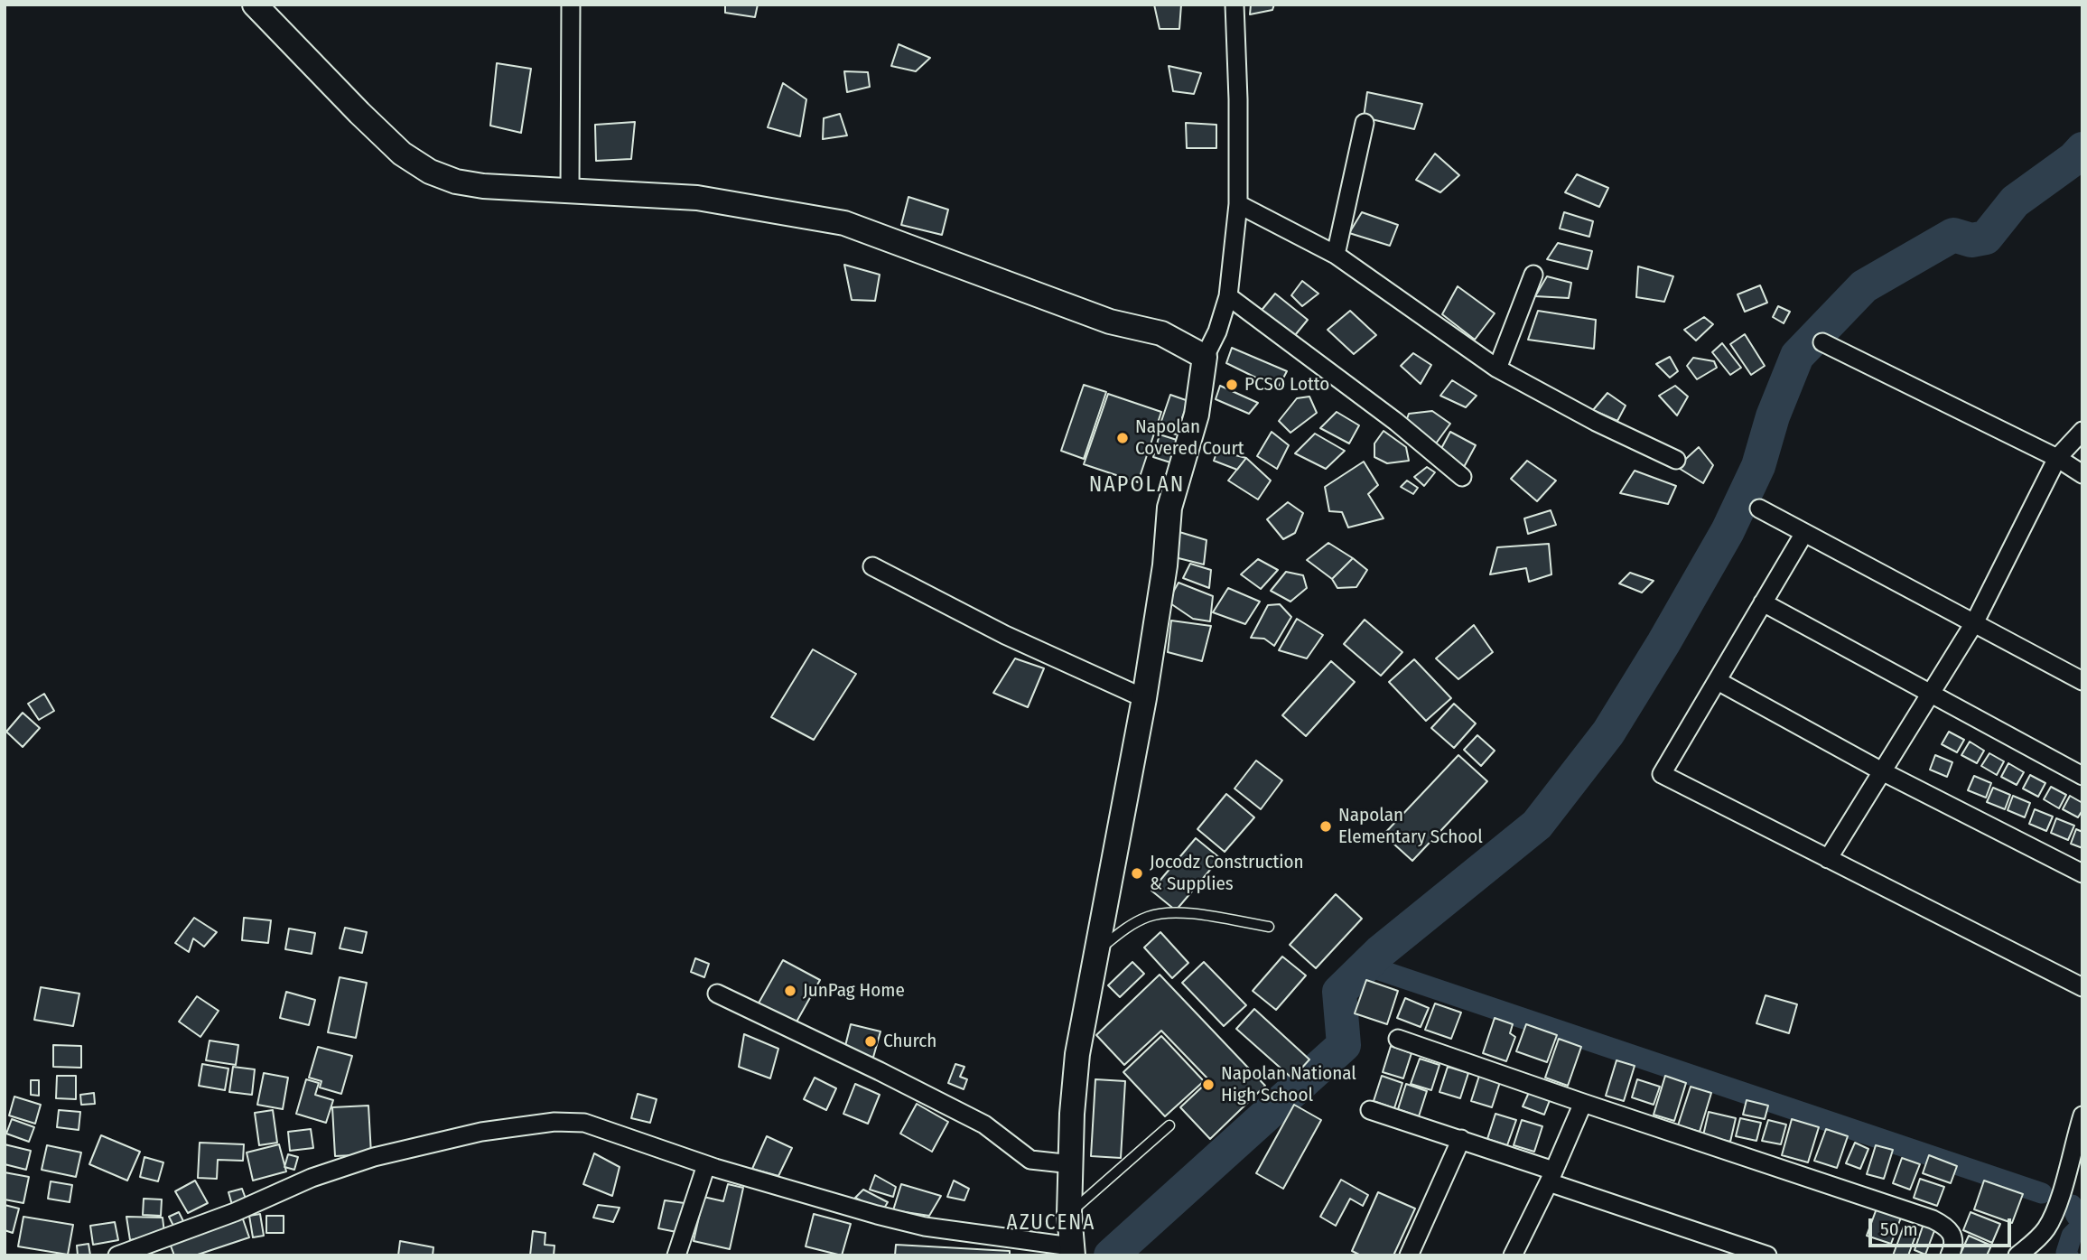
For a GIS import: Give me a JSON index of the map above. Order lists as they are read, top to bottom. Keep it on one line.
{"districts":["NAPOLAN","AZUCENA"],"places":["PCSO Lotto","Napolan Covered Court","Napolan Elementary School","Jocodz Construction & Supplies","JunPag Home","Church","Napolan National High School"],"scale_bar":"50 m"}
